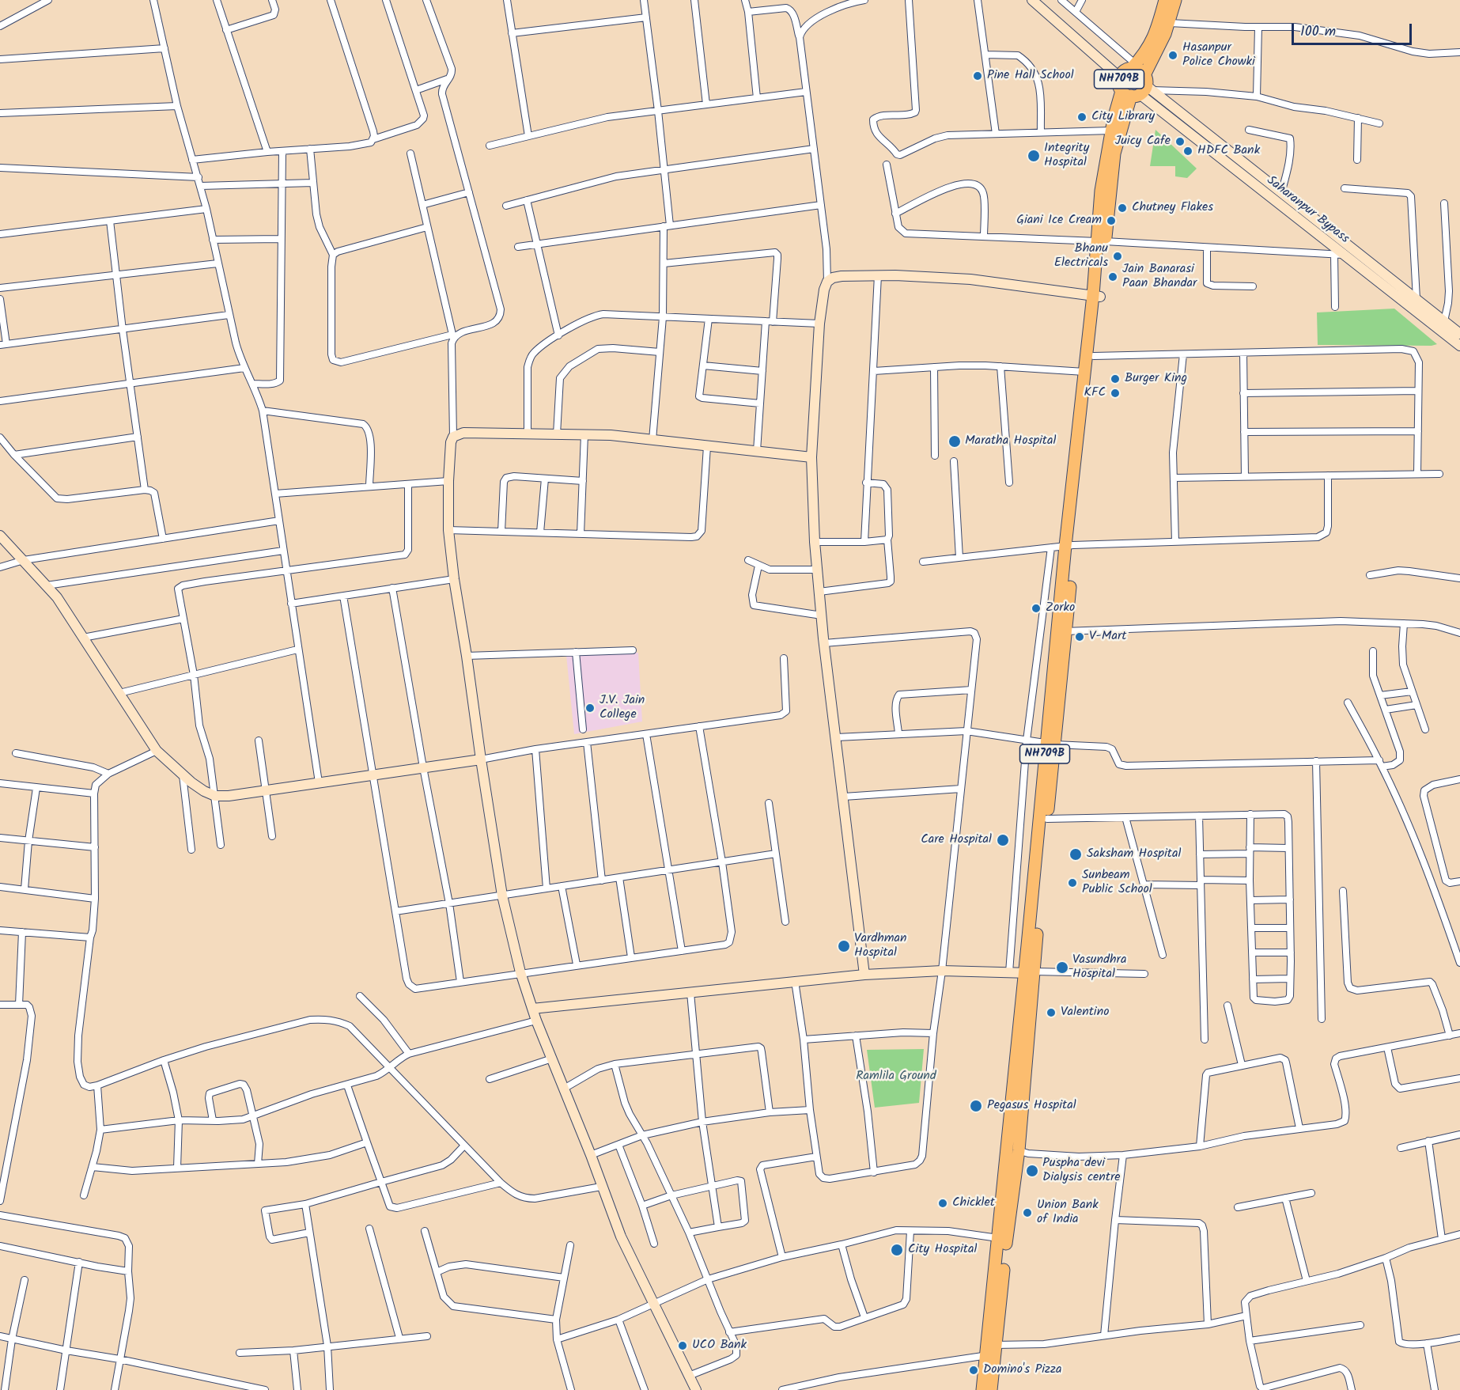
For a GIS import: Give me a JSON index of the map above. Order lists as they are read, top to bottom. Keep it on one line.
{"streets":{"highway":["NH709B"],"street":["Saharanpur Bypass"]},"crossings":[["NH709B","Saharanpur Bypass"]],"parks":["Ramlila Ground"],"places":["Hasanpur Police Chowki","Pine Hall School","City Library","Juicy Cafe","HDFC Bank","Integrity Hospital","Chutney Flakes","Giani Ice Cream","Bhanu Electricals","Jain Banarasi Paan Bhandar","Burger King","KFC","Maratha Hospital","Zorko","V-Mart","J.V. Jain College","Care Hospital","Saksham Hospital","Sunbeam Public School","Vardhman Hospital","Vasundhra Hospital","Valentino","Pegasus Hospital","Puspha devi Dialysis centre","Chicklet","Union Bank of India","City Hospital","UCO Bank","Domino's Pizza"],"scale_bar":"100 m"}
